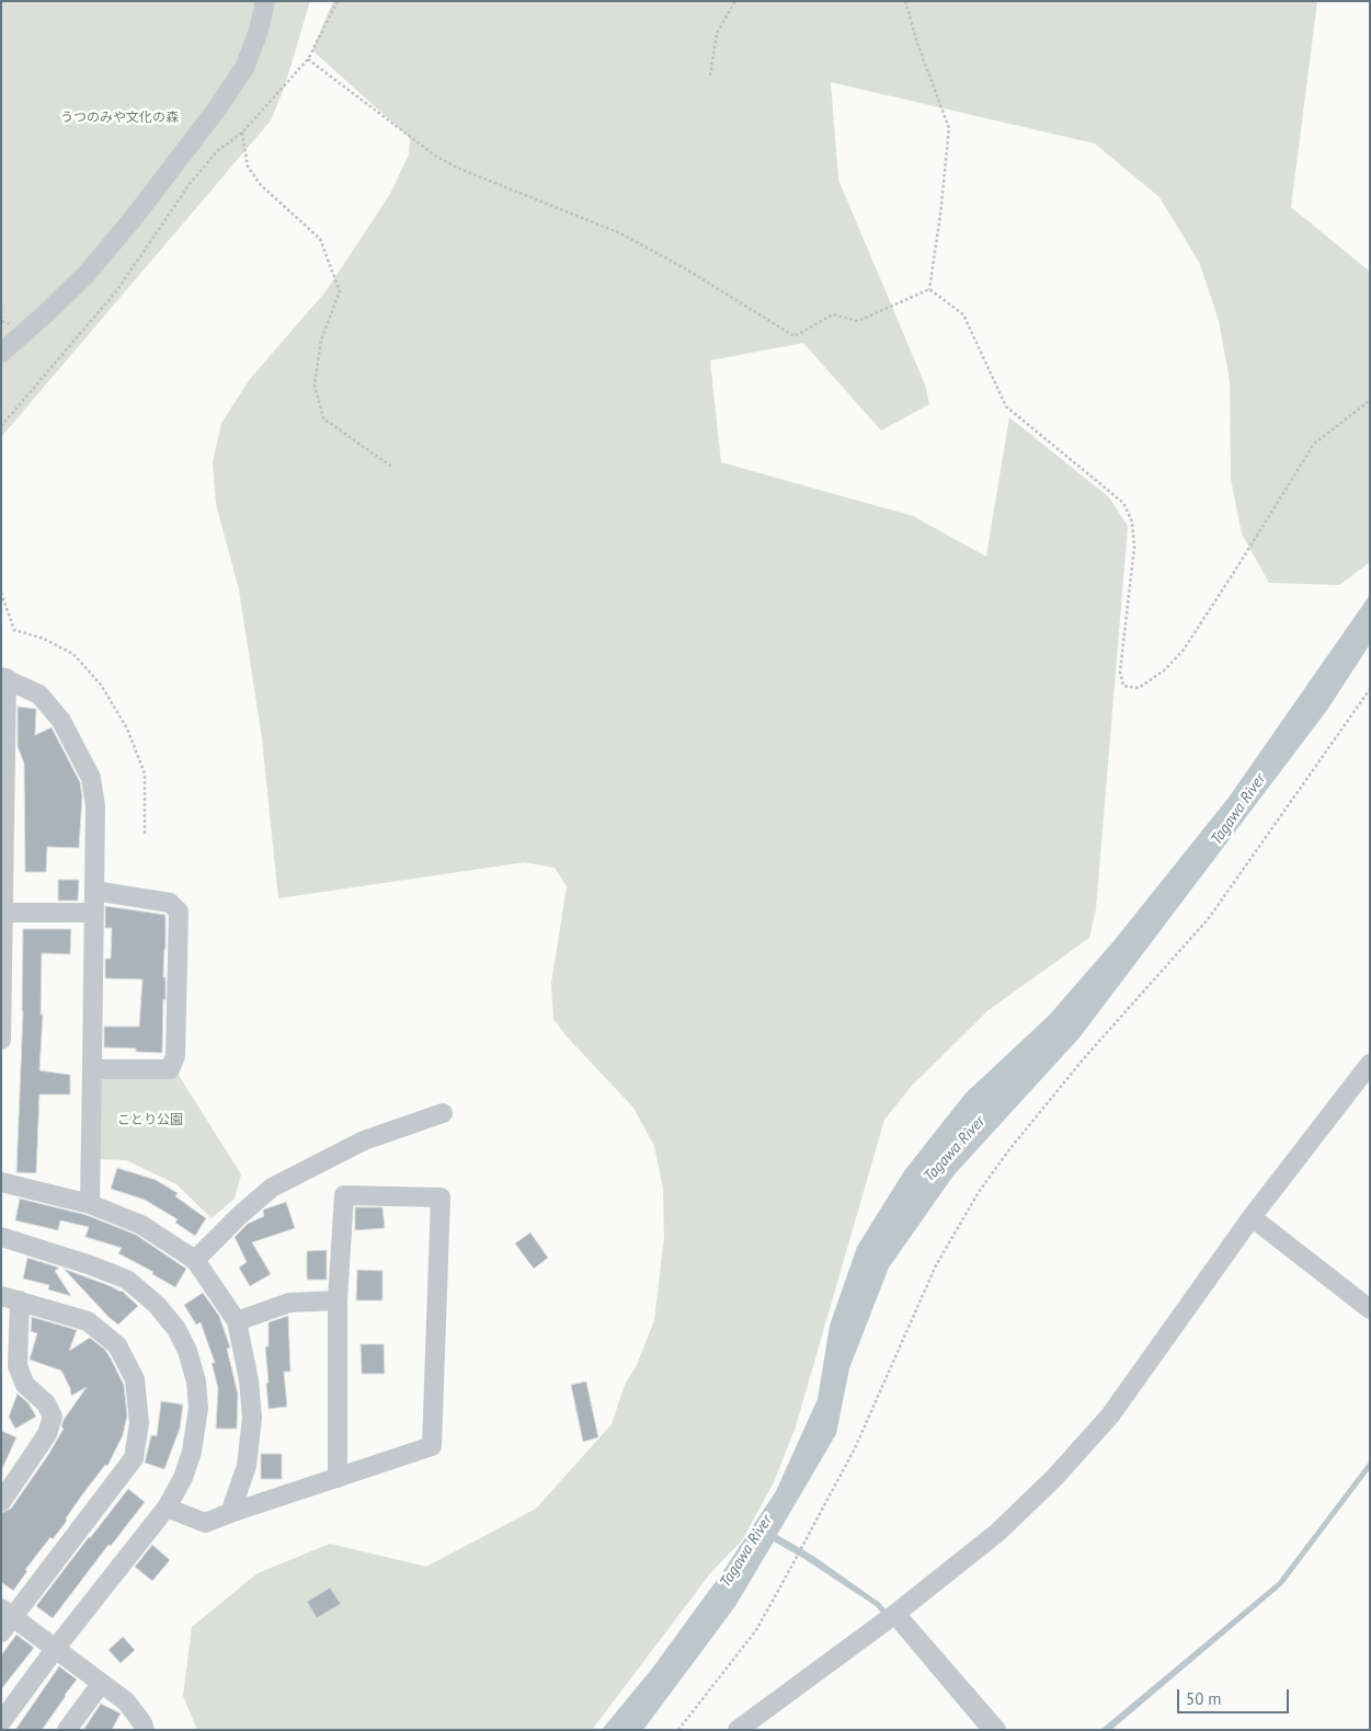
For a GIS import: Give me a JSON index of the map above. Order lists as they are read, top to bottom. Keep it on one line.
{"water":["Tagawa River"],"parks":["うつのみや文化の森","ことり公園"],"scale_bar":"50 m"}
